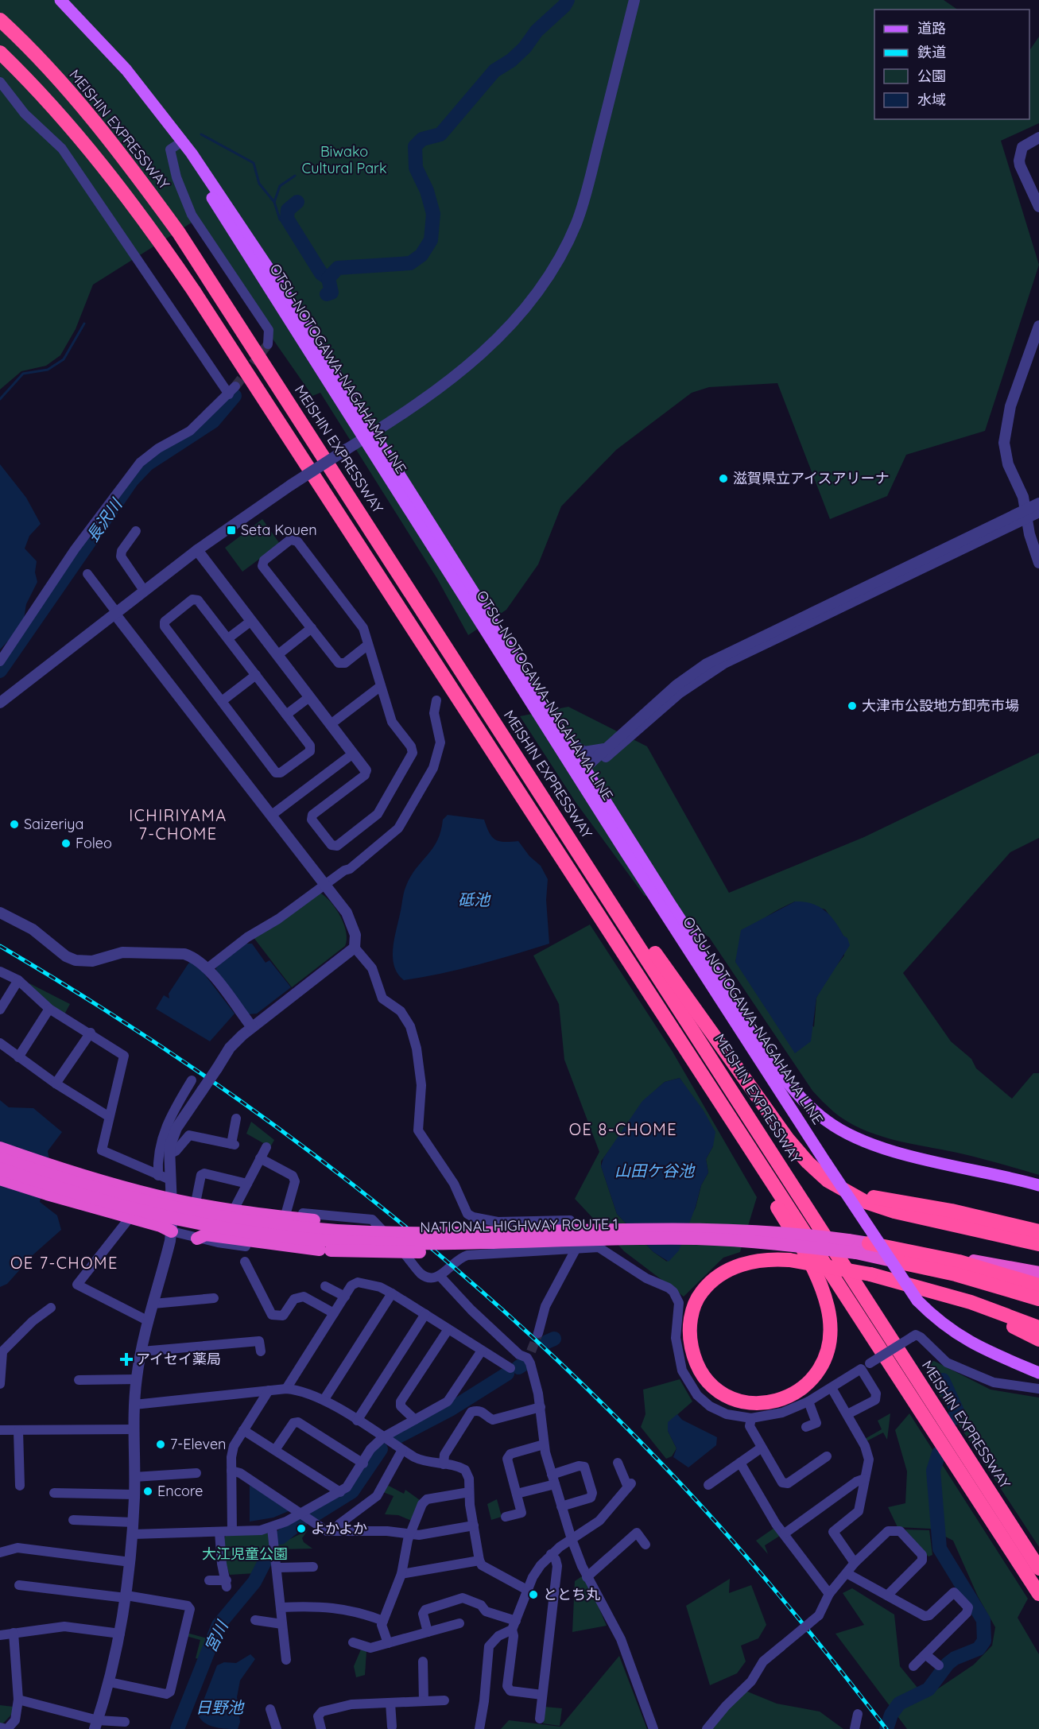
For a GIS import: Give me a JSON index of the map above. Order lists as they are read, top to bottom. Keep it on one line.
{"streets":{"highway":["MEISHIN EXPRESSWAY","NATIONAL HIGHWAY ROUTE 1"],"main road":["OTSU-NOTOGAWA-NAGAHAMA LINE"]},"districts":["ICHIRIYAMA 7-CHOME","OE 8-CHOME","OE 7-CHOME"],"water":["長沢川","砥池","山田ケ谷池","宮川","日野池"],"parks":["Biwako Cultural Park","大江児童公園"],"places":{"other":["滋賀県立アイスアリーナ","大津市公設地方卸売市場","Saizeriya","Foleo","7-Eleven","Encore","よかよか","ととち丸"],"transit":["Seta Kouen"],"health":["アイセイ薬局"]},"legend":["道路","鉄道","公園","水域"]}
